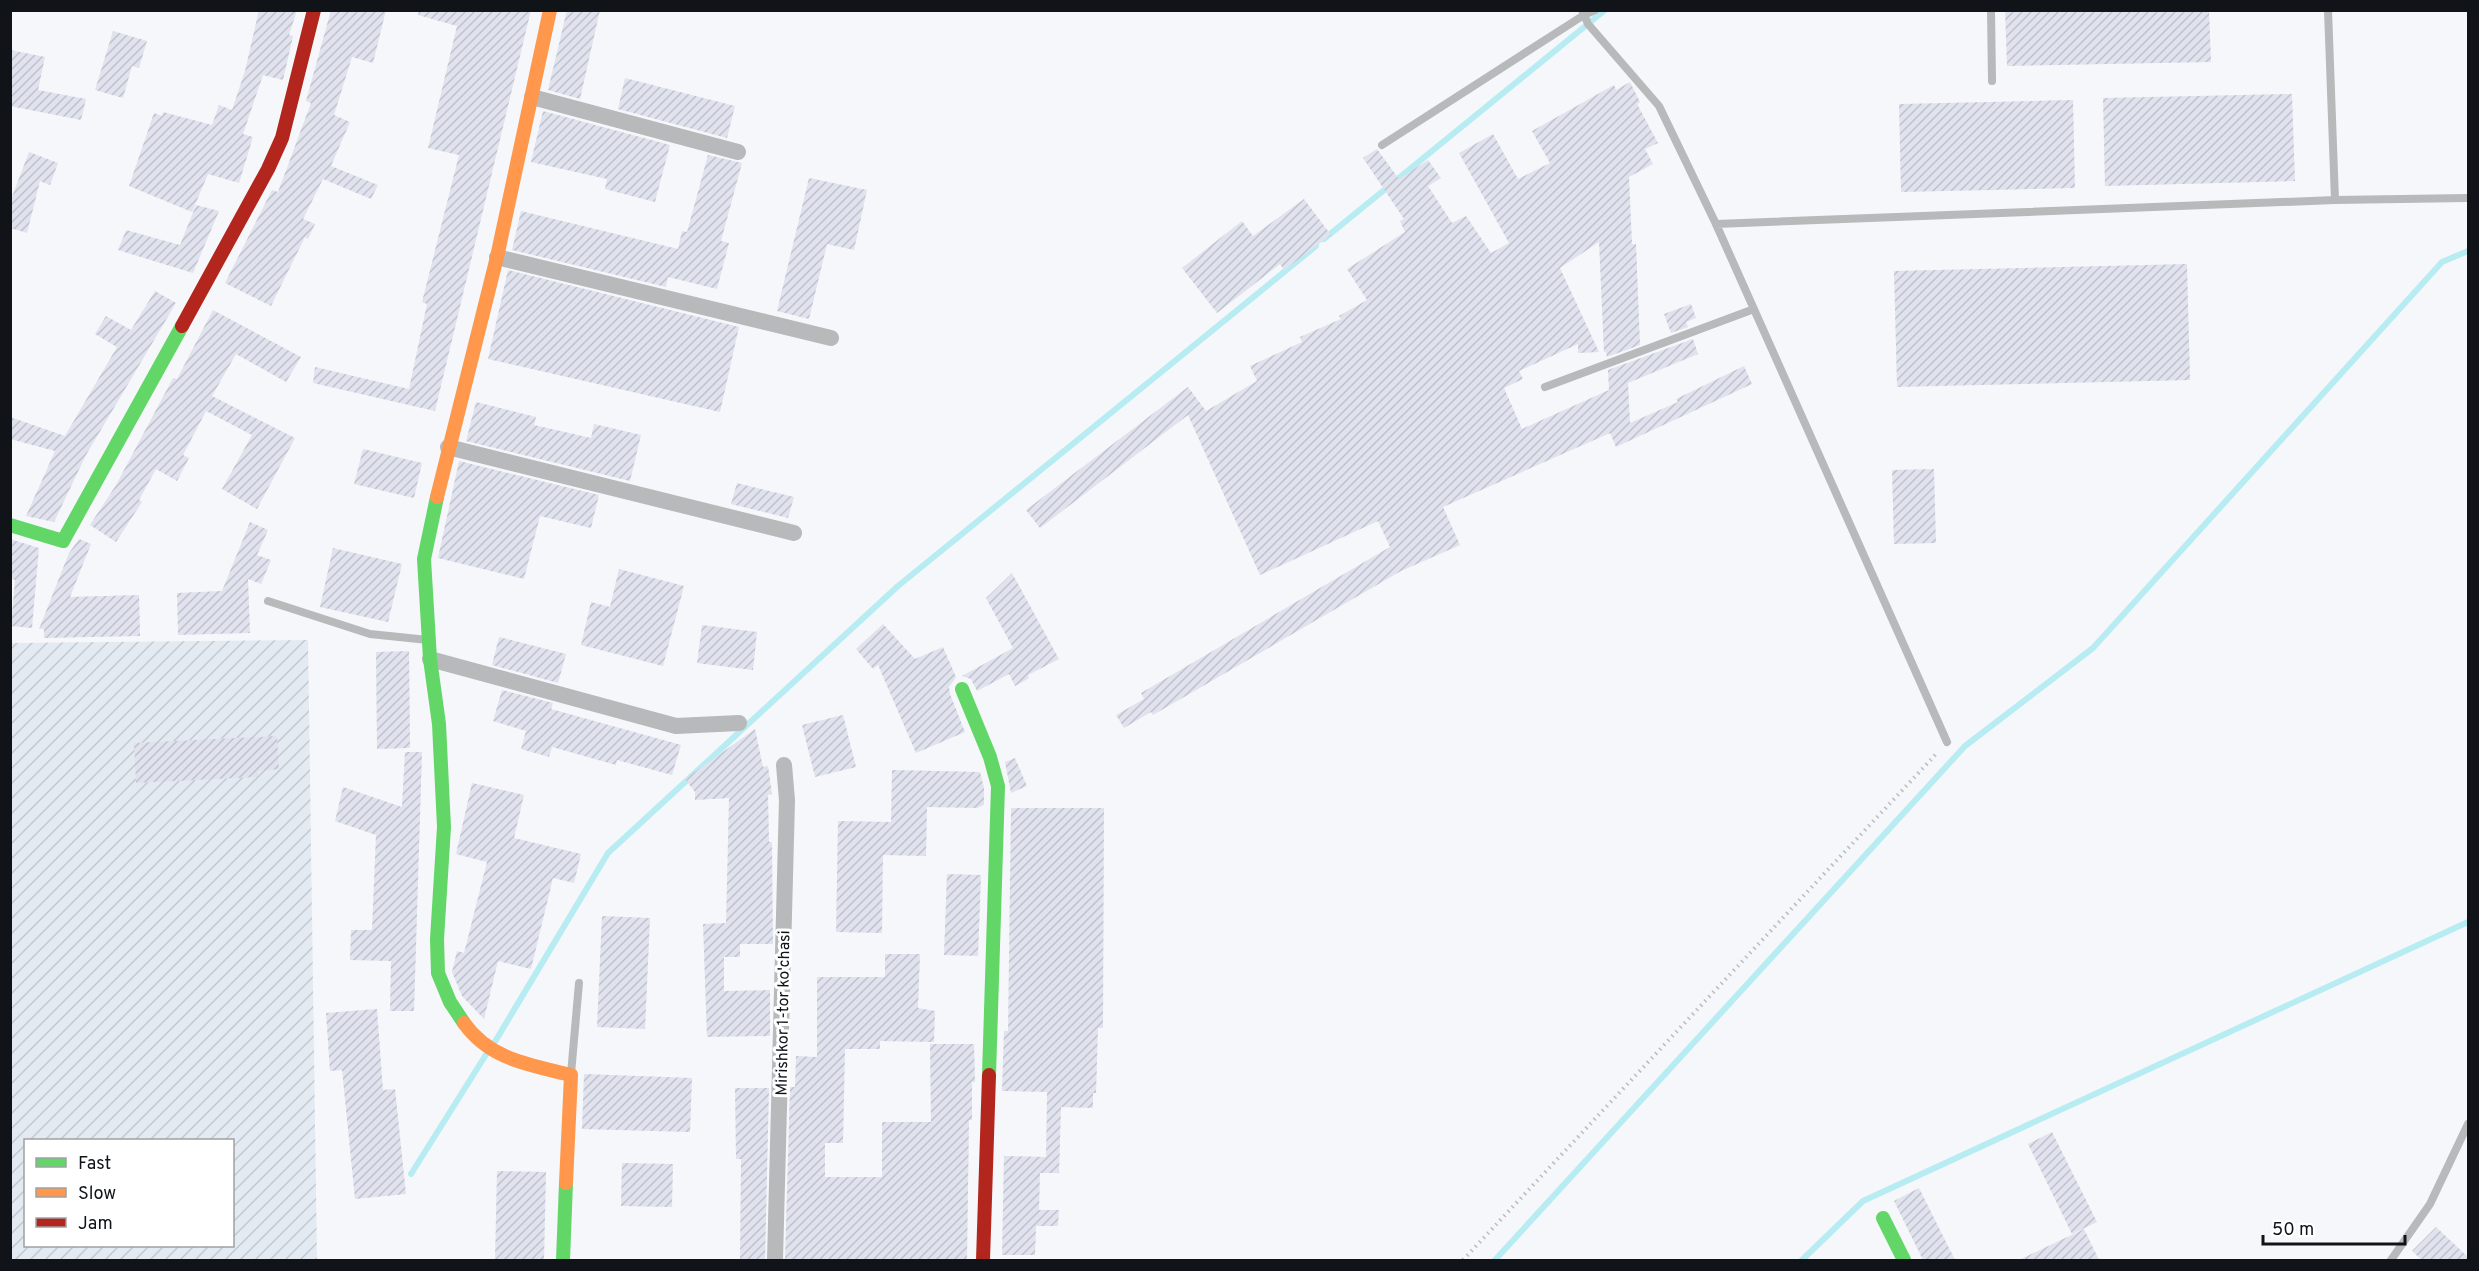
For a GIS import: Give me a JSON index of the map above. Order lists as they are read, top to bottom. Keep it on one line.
{"streets":{"street":["Mirishkor 1-tor ko'chasi"]},"legend":["Fast","Slow","Jam"],"scale_bar":"50 m"}
